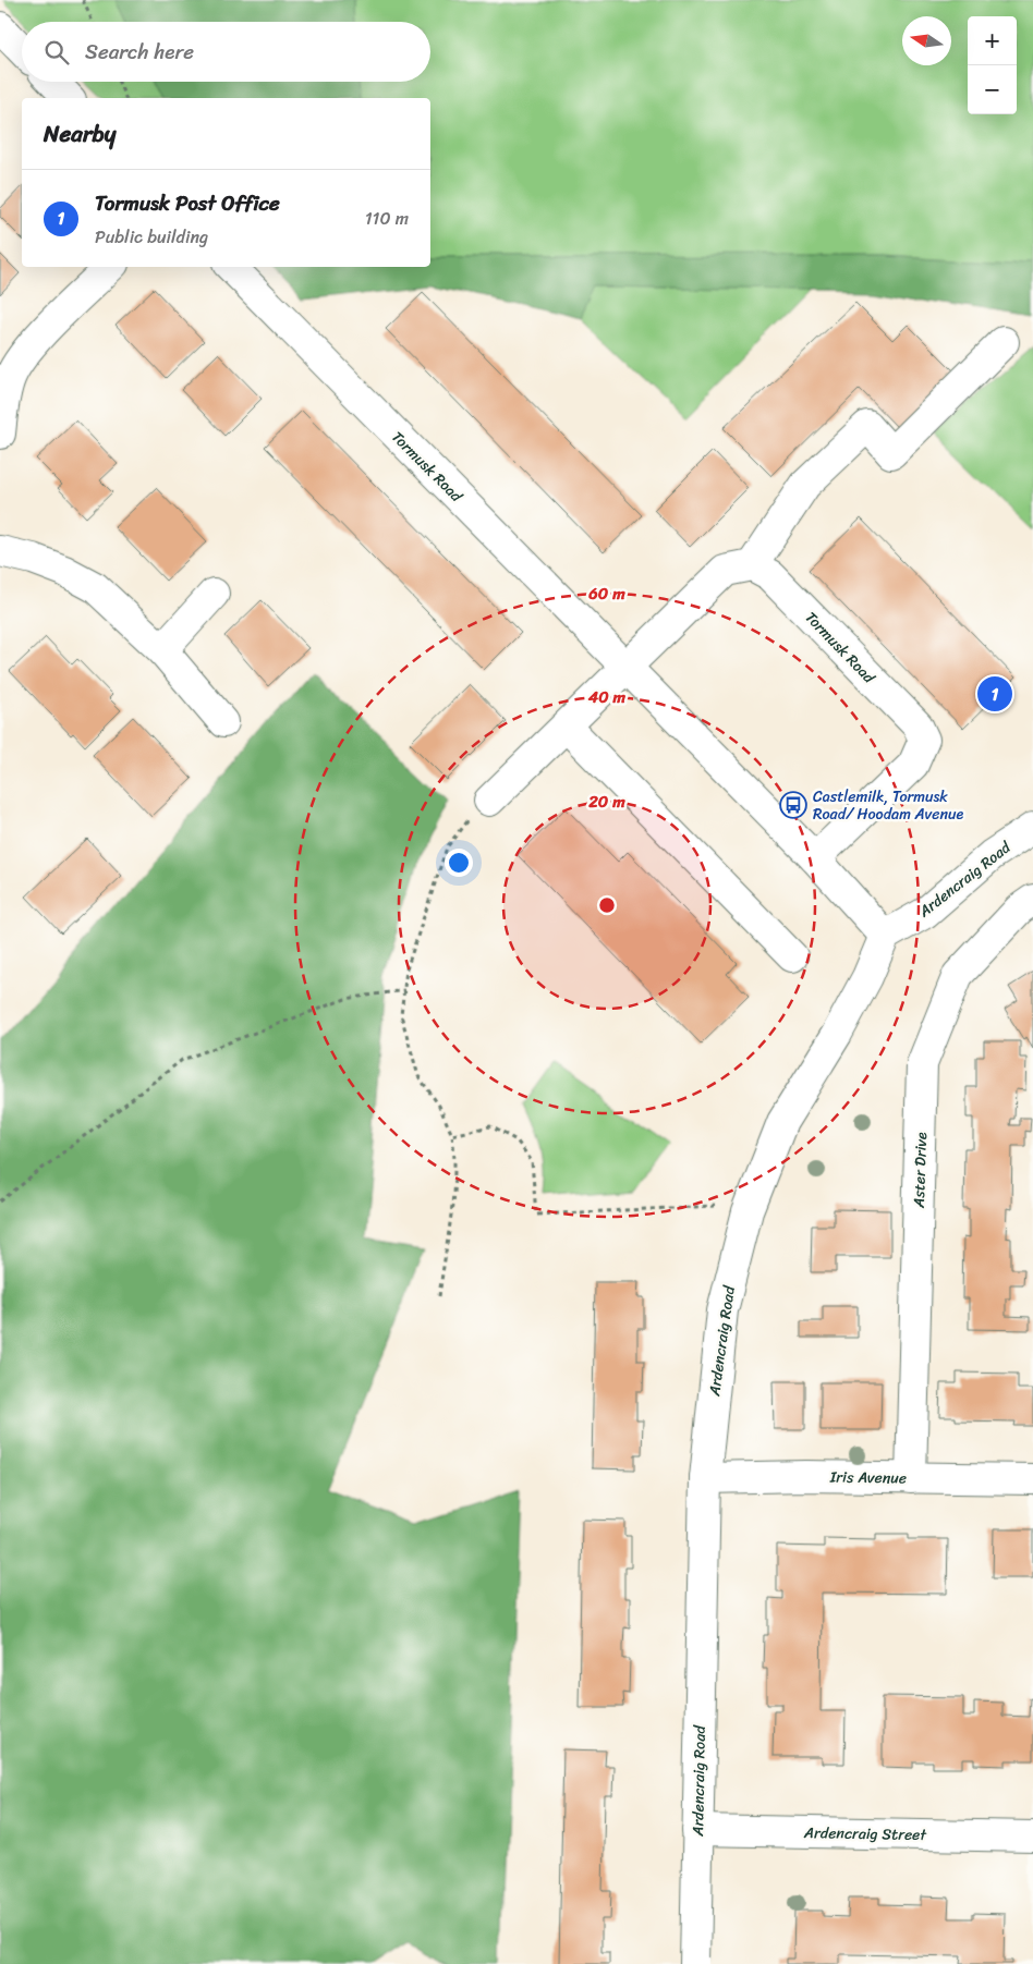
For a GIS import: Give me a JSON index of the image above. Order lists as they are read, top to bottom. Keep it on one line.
{"streets":{"street":["Tormusk Road","Ardencraig Road","Aster Drive","Iris Avenue","Ardencraig Street"]},"crossings":[["Tormusk Road","Ardencraig Road"],["Ardencraig Road","Iris Avenue"],["Ardencraig Road","Ardencraig Street"],["Aster Drive","Iris Avenue"]],"places":{"bus stop":["Castlemilk, Tormusk Road/ Hoodam Avenue"]},"north":"left","page":{"map_buttons":["+","−"],"search":"Search here","heading":"Nearby","list":[{"mark":"1","name":"Tormusk Post Office","note":"Public building","value":"110 m"}],"pins":"1"},"rings":["60 m","40 m","20 m"]}
